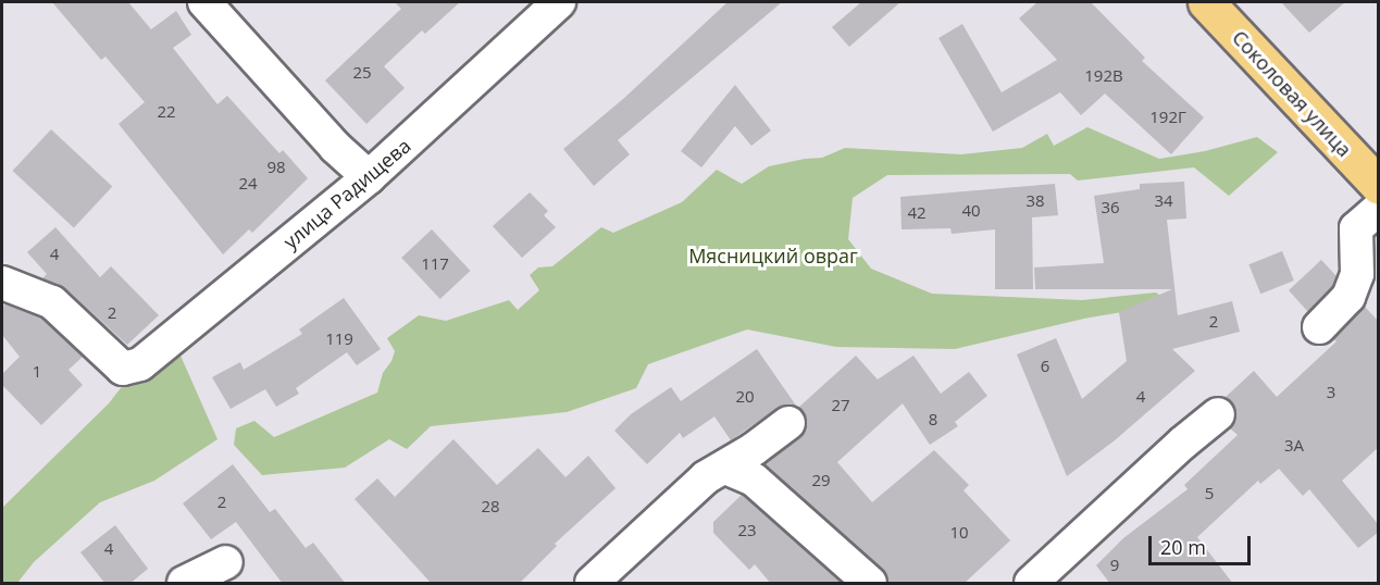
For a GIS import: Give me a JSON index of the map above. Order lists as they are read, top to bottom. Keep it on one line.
{"streets":{"main road":["Соколовая улица"],"street":["улица Радищева"]},"parks":["Мясницкий овраг"],"house_numbers":["25","192В","22","192Г","98","24","38","34","36","40","42","4","117","2","2","119","6","1","3","20","4","27","8","3А","29","5","2","28","23","10","4","9"],"scale_bar":"20 m"}
